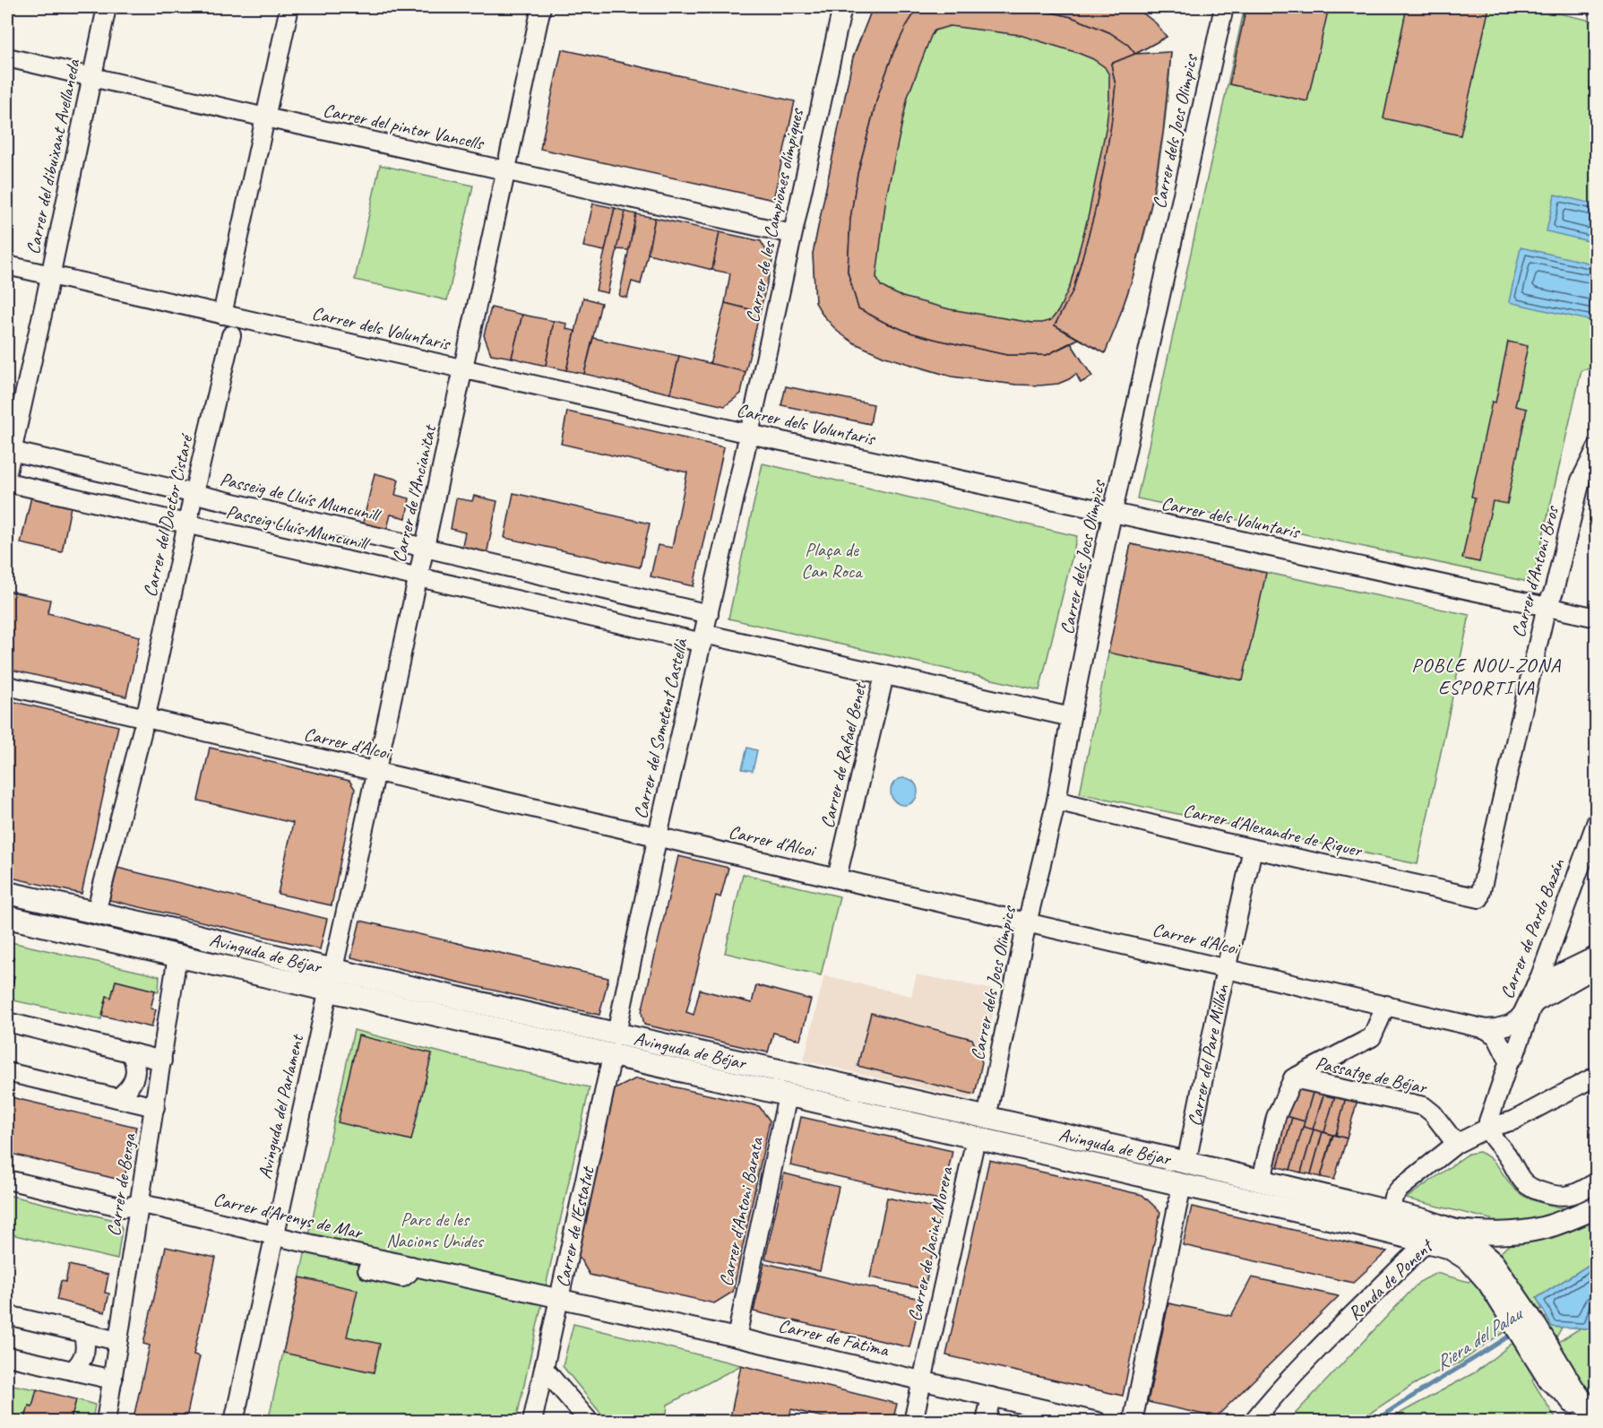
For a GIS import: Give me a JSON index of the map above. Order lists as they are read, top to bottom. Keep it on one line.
{"streets":{"main road":["Avinguda de Béjar","Carrer del Pare Millán","Carrer de l'Estatut","Ronda de Ponent"],"street":["Carrer del pintor Vancells","Carrer dels Jocs Olimpics","Carrer del dibuixant Avellaneda","Carrer de les Campiones olímpiques","Carrer dels Voluntaris","Carrer de l'Ancianitat","Passeig de Lluís Muncunill","Carrer del Doctor Cistaré","Passeig Lluís Muncunill","Carrer d'Antoni Bros","Carrer del Sometent Castellà","Carrer d'Alcoi","Carrer de Rafael Benet","Carrer d'Alexandre de Riquer","Carrer de Pardo Bazán","Passatge de Béjar","Avinguda del Parlament","Carrer de Berga","Carrer d'Antoni Barata","Carrer d'Arenys de Mar","Carrer de Jacint Morera","Carrer de Fàtima"]},"crossings":[["Carrer del pintor Vancells","Carrer del dibuixant Avellaneda"],["Carrer del pintor Vancells","Carrer de les Campiones olímpiques"],["Carrer del pintor Vancells","Carrer de l'Ancianitat"],["Carrer dels Jocs Olimpics","Carrer dels Voluntaris"],["Carrer dels Jocs Olimpics","Carrer d'Alcoi"],["Carrer dels Jocs Olimpics","Carrer d'Alexandre de Riquer"],["Carrer dels Jocs Olimpics","Avinguda de Béjar"],["Carrer del dibuixant Avellaneda","Carrer dels Voluntaris"],["Carrer del dibuixant Avellaneda","Passeig de Lluís Muncunill"],["Carrer de les Campiones olímpiques","Carrer dels Voluntaris"],["Carrer de les Campiones olímpiques","Carrer del Sometent Castellà"],["Carrer dels Voluntaris","Carrer de l'Ancianitat"],["Carrer dels Voluntaris","Carrer d'Antoni Bros"],["Carrer dels Voluntaris","Carrer del Sometent Castellà"],["Carrer de l'Ancianitat","Passeig de Lluís Muncunill"],["Carrer de l'Ancianitat","Passeig Lluís Muncunill"],["Carrer de l'Ancianitat","Carrer d'Alcoi"],["Carrer de l'Ancianitat","Avinguda de Béjar"],["Carrer de l'Ancianitat","Avinguda del Parlament"],["Passeig de Lluís Muncunill","Carrer del Doctor Cistaré"],["Passeig de Lluís Muncunill","Carrer del Sometent Castellà"],["Carrer del Doctor Cistaré","Passeig Lluís Muncunill"],["Passeig Lluís Muncunill","Carrer del Sometent Castellà"],["Carrer d'Antoni Bros","Carrer d'Alexandre de Riquer"],["Carrer del Sometent Castellà","Carrer d'Alcoi"],["Carrer del Sometent Castellà","Avinguda de Béjar"],["Carrer del Sometent Castellà","Carrer de l'Estatut"],["Carrer d'Alcoi","Carrer de Rafael Benet"],["Carrer d'Alcoi","Carrer de Pardo Bazán"],["Carrer d'Alcoi","Carrer del Pare Millán"],["Carrer d'Alexandre de Riquer","Carrer del Pare Millán"],["Avinguda de Béjar","Carrer del Pare Millán"],["Avinguda de Béjar","Avinguda del Parlament"],["Avinguda de Béjar","Carrer de Berga"],["Avinguda de Béjar","Carrer d'Antoni Barata"],["Avinguda de Béjar","Carrer de l'Estatut"],["Avinguda de Béjar","Carrer de Jacint Morera"],["Avinguda de Béjar","Ronda de Ponent"],["Avinguda del Parlament","Carrer d'Arenys de Mar"],["Carrer de Berga","Carrer d'Arenys de Mar"],["Carrer d'Antoni Barata","Carrer de Fàtima"],["Carrer d'Arenys de Mar","Carrer de l'Estatut"],["Carrer d'Arenys de Mar","Carrer de Fàtima"],["Carrer de l'Estatut","Carrer de Fàtima"],["Carrer de Jacint Morera","Carrer de Fàtima"]],"districts":["POBLE NOU-ZONA ESPORTIVA"],"water":["Riera del Palau"],"parks":["Plaça de Can Roca","Parc de les Nacions Unides"]}
